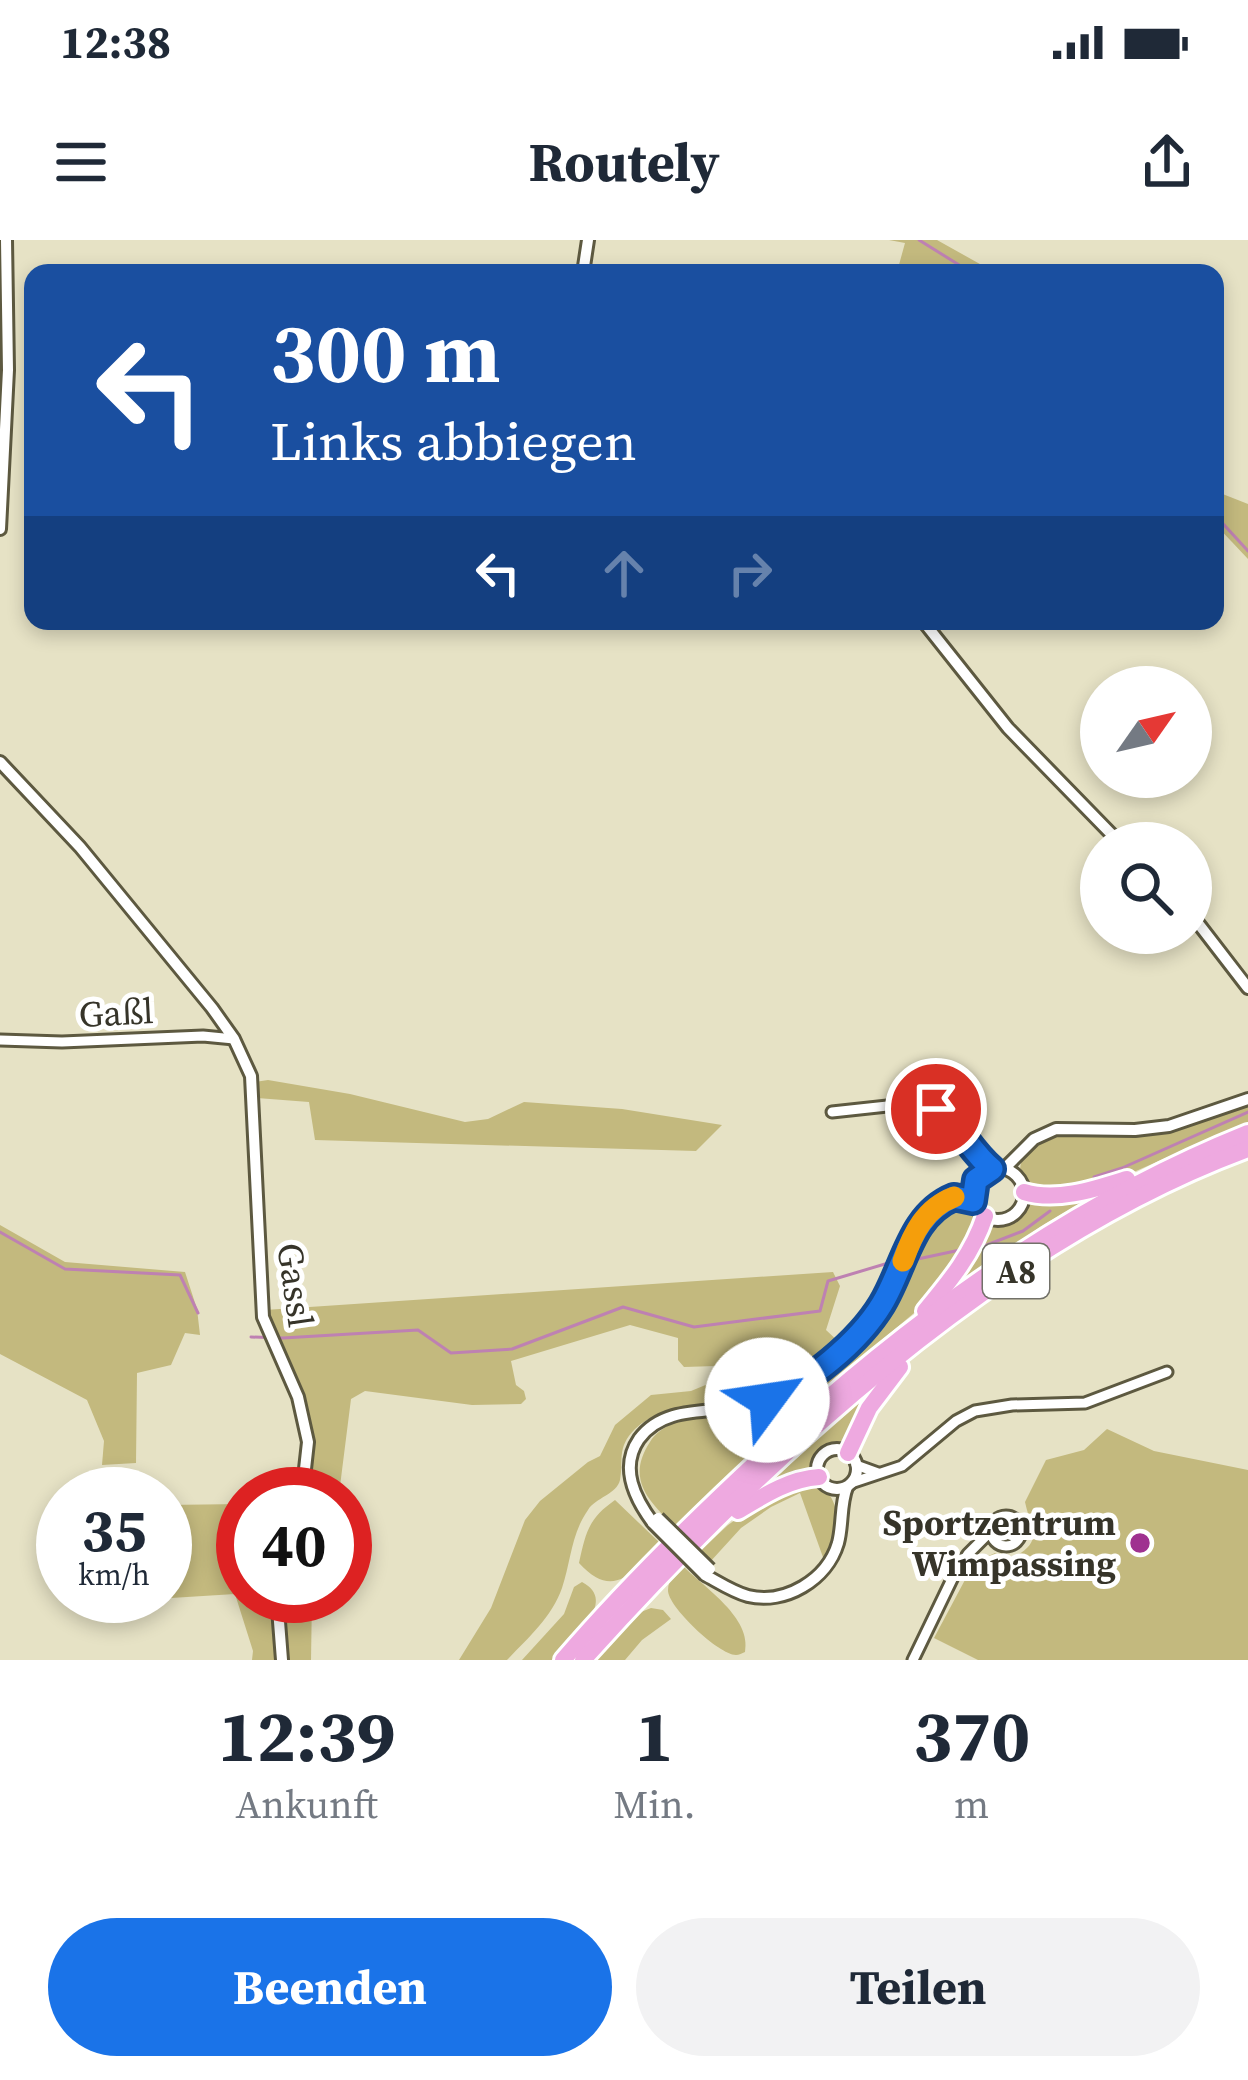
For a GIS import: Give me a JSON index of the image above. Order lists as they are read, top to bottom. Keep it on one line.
{"streets":{"highway":["A8"],"street":["Gaßl","Gassl"]},"crossings":[["Gaßl","Gassl"]],"places":["Sportzentrum Wimpassing"],"north":"top right","page":{"status":"12:38","header":"Routely","turn":["300 m","Links abbiegen"],"speed":"35 km/h","limit":"40","eta":["12:39","Ankunft","1","Min.","370","m"],"buttons":["Beenden","Teilen"]}}
